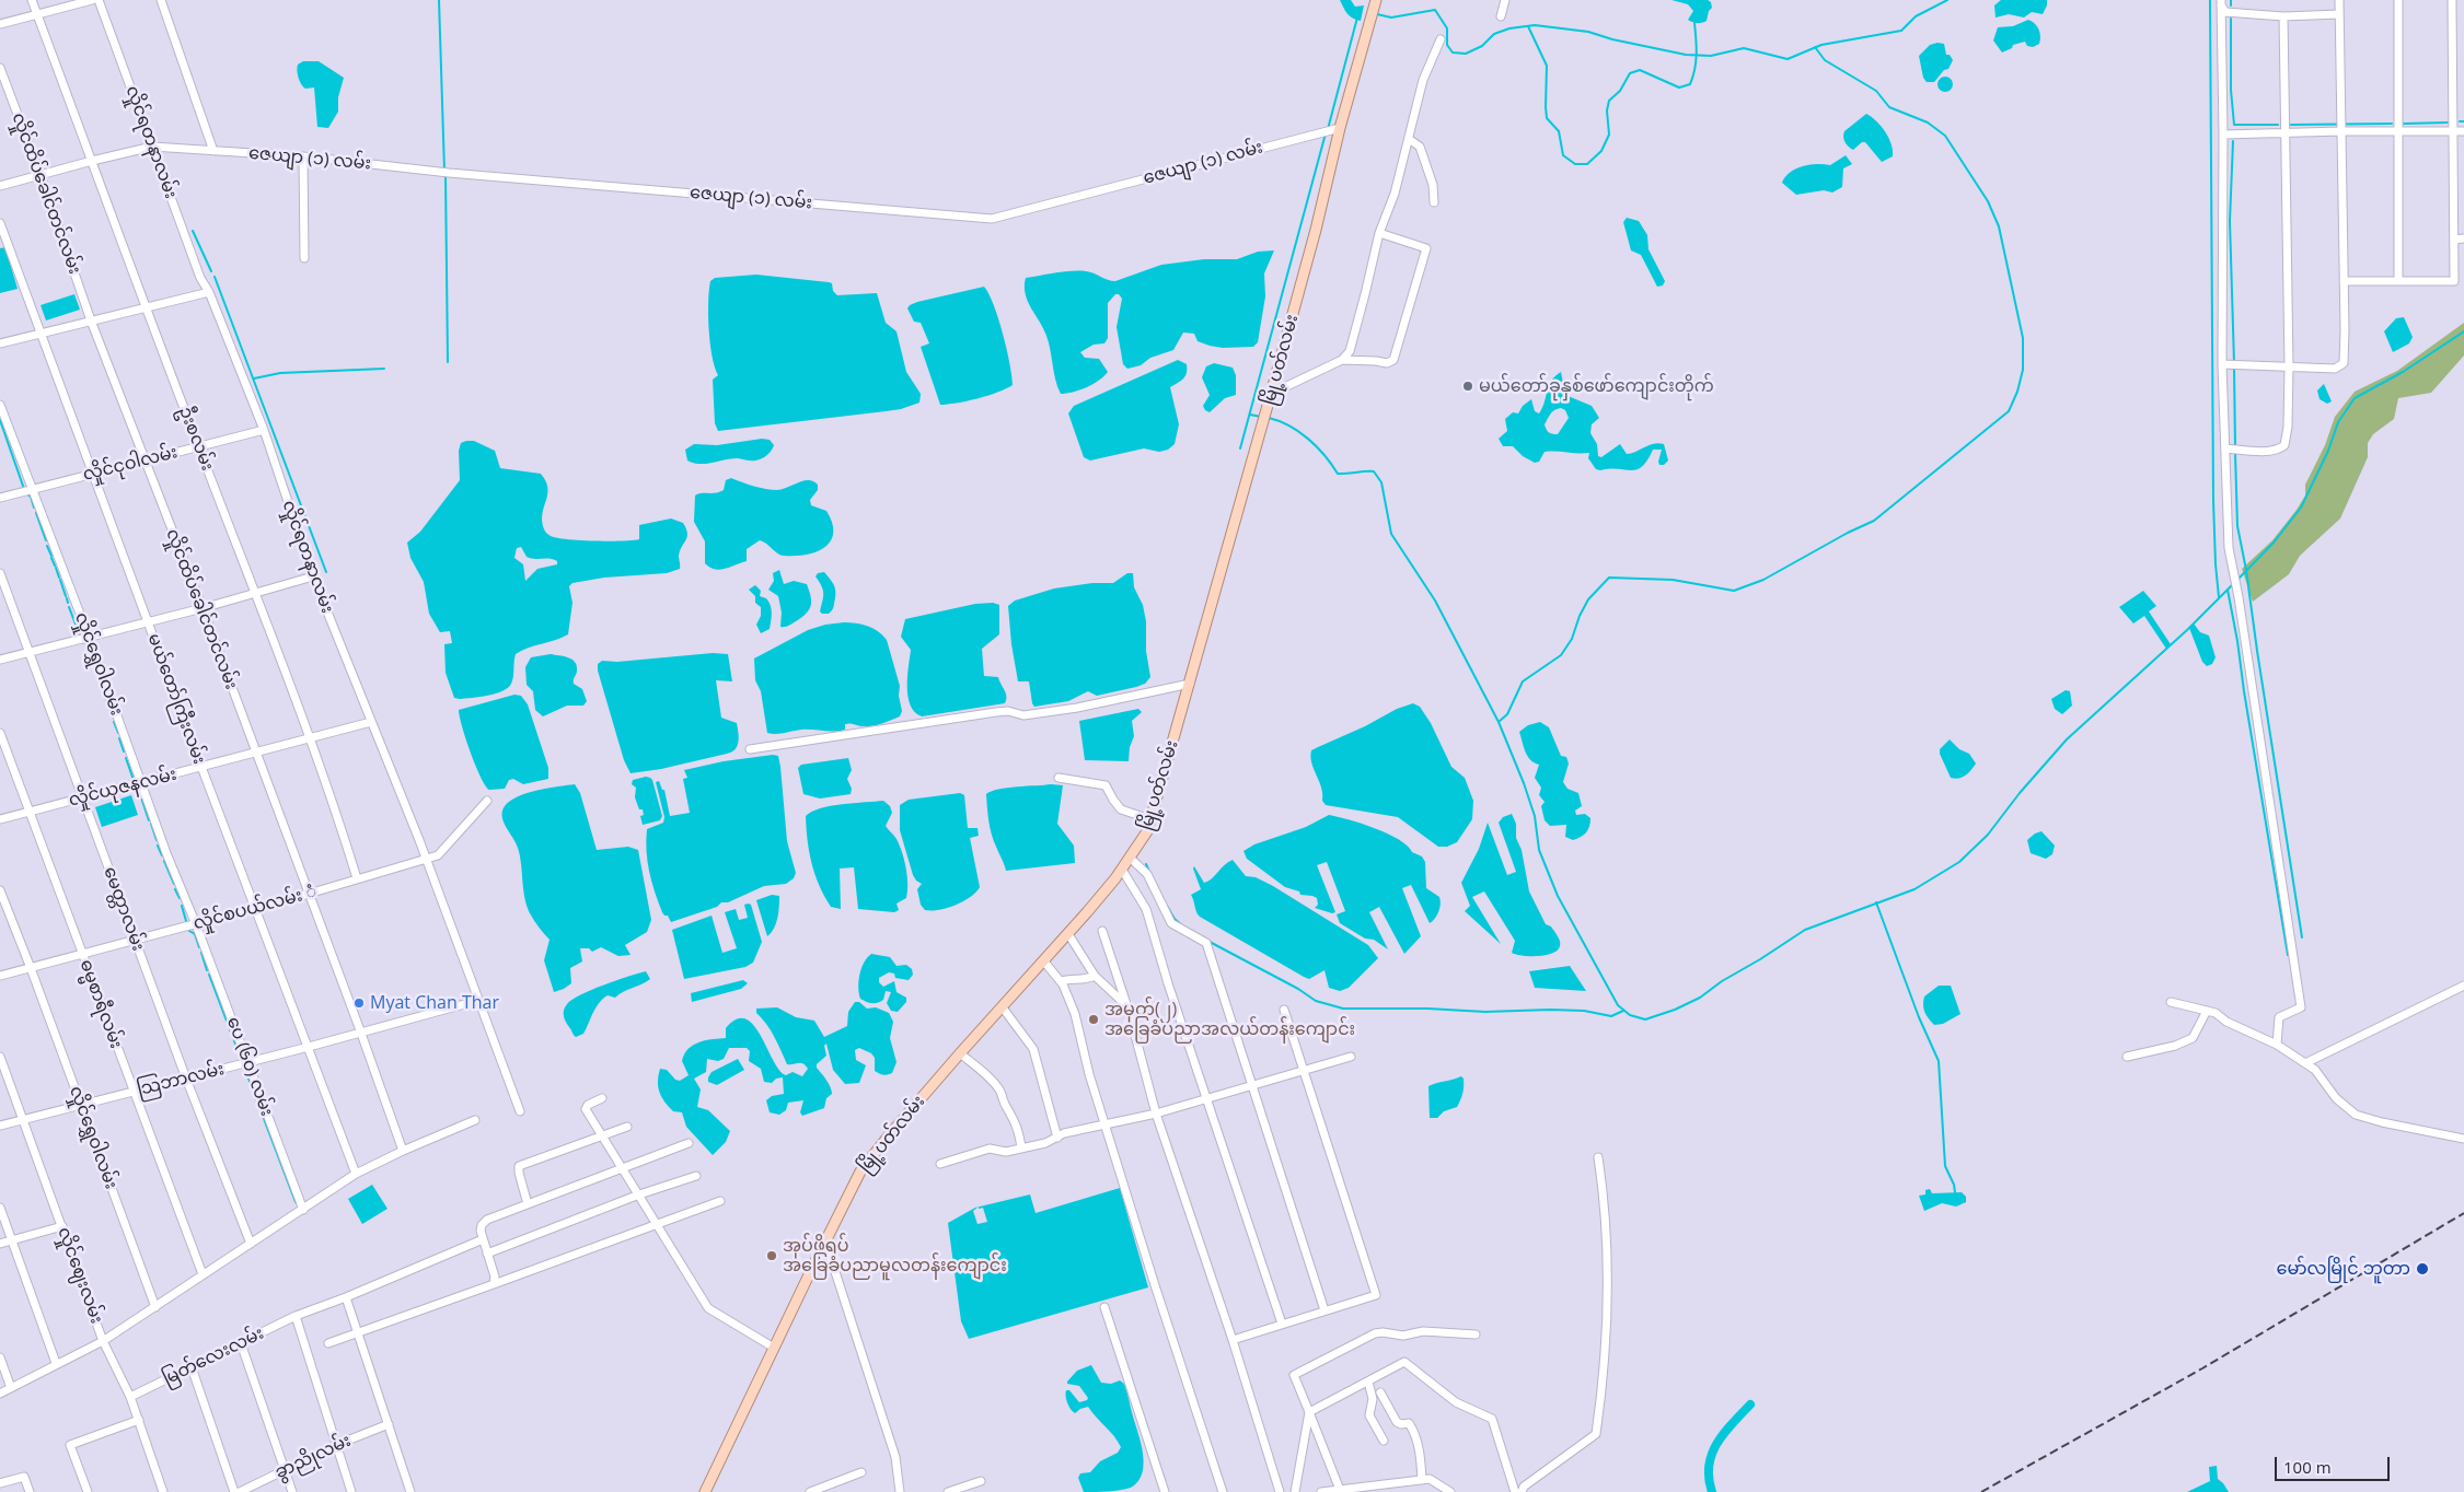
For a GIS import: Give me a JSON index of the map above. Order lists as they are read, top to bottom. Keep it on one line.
{"streets":{"main road":["မြို့ပတ်လမ်း"],"street":["လှိုင်ရတနာလမ်း","ဇေယျာ (၁) လမ်း","လှိုင်ထိပ်ခေါင်တင်လမ်း","ဦးစလမ်း","လှိုင်ငုဝါလမ်း","လှိုင်ရွှေဝါလမ်း","မယ်တော်ကြီးလမ်း","လှိုင်ယုဇနလမ်း","လှိုင်စပယ်လမ်း ံ","မေတ္တာလမ်း","ဓမ္မစာရီလမ်း","ပေ (၆၀) လမ်း","သြဘာလမ်း","လှိုင်ဈေးလမ်း","မြတ်လေးလမ်း","ခွာညိုလမ်း"]},"crossings":[["လှိုင်ရတနာလမ်း","ဇေယျာ (၁) လမ်း"],["လှိုင်ရတနာလမ်း","လှိုင်ငုဝါလမ်း"],["လှိုင်ရတနာလမ်း","လှိုင်ယုဇနလမ်း"],["လှိုင်ရတနာလမ်း","လှိုင်စပယ်လမ်း ံ"],["ဇေယျာ (၁) လမ်း","လှိုင်ထိပ်ခေါင်တင်လမ်း"],["ဇေယျာ (၁) လမ်း","မြို့ပတ်လမ်း"],["ဇေယျာ (၁) လမ်း","ဦးစလမ်း"],["လှိုင်ထိပ်ခေါင်တင်လမ်း","လှိုင်ငုဝါလမ်း"],["လှိုင်ထိပ်ခေါင်တင်လမ်း","လှိုင်ယုဇနလမ်း"],["လှိုင်ထိပ်ခေါင်တင်လမ်း","လှိုင်စပယ်လမ်း ံ"],["လှိုင်ထိပ်ခေါင်တင်လမ်း","သြဘာလမ်း"],["ဦးစလမ်း","လှိုင်ငုဝါလမ်း"],["ဦးစလမ်း","လှိုင်ယုဇနလမ်း"],["ဦးစလမ်း","လှိုင်စပယ်လမ်း ံ"],["လှိုင်ငုဝါလမ်း","လှိုင်ရွှေဝါလမ်း"],["လှိုင်ငုဝါလမ်း","မယ်တော်ကြီးလမ်း"],["လှိုင်ရွှေဝါလမ်း","လှိုင်ယုဇနလမ်း"],["လှိုင်ရွှေဝါလမ်း","လှိုင်စပယ်လမ်း ံ"],["လှိုင်ရွှေဝါလမ်း","ပေ (၆၀) လမ်း"],["လှိုင်ရွှေဝါလမ်း","သြဘာလမ်း"],["မယ်တော်ကြီးလမ်း","လှိုင်ယုဇနလမ်း"],["မယ်တော်ကြီးလမ်း","လှိုင်စပယ်လမ်း ံ"],["မယ်တော်ကြီးလမ်း","သြဘာလမ်း"],["လှိုင်ယုဇနလမ်း","မေတ္တာလမ်း"],["လှိုင်ယုဇနလမ်း","ဓမ္မစာရီလမ်း"],["လှိုင်စပယ်လမ်း ံ","မေတ္တာလမ်း"],["လှိုင်စပယ်လမ်း ံ","ဓမ္မစာရီလမ်း"],["လှိုင်စပယ်လမ်း ံ","ပေ (၆၀) လမ်း"],["မေတ္တာလမ်း","သြဘာလမ်း"],["ဓမ္မစာရီလမ်း","သြဘာလမ်း"],["ပေ (၆၀) လမ်း","သြဘာလမ်း"],["သြဘာလမ်း","လှိုင်ဈေးလမ်း"],["လှိုင်ဈေးလမ်း","မြတ်လေးလမ်း"]],"places":["မယ်တော်ခုနှစ်ဖော်ကျောင်းတိုက်","Myat Chan Thar","အမှတ်(၂) အခြေခံပညာအလယ်တန်းကျောင်း","အုပ်ဖိုရပ် အခြေခံပညာမူလတန်းကျောင်း","မော်လမြိုင် ဘူတာ"],"scale_bar":"100 m"}
